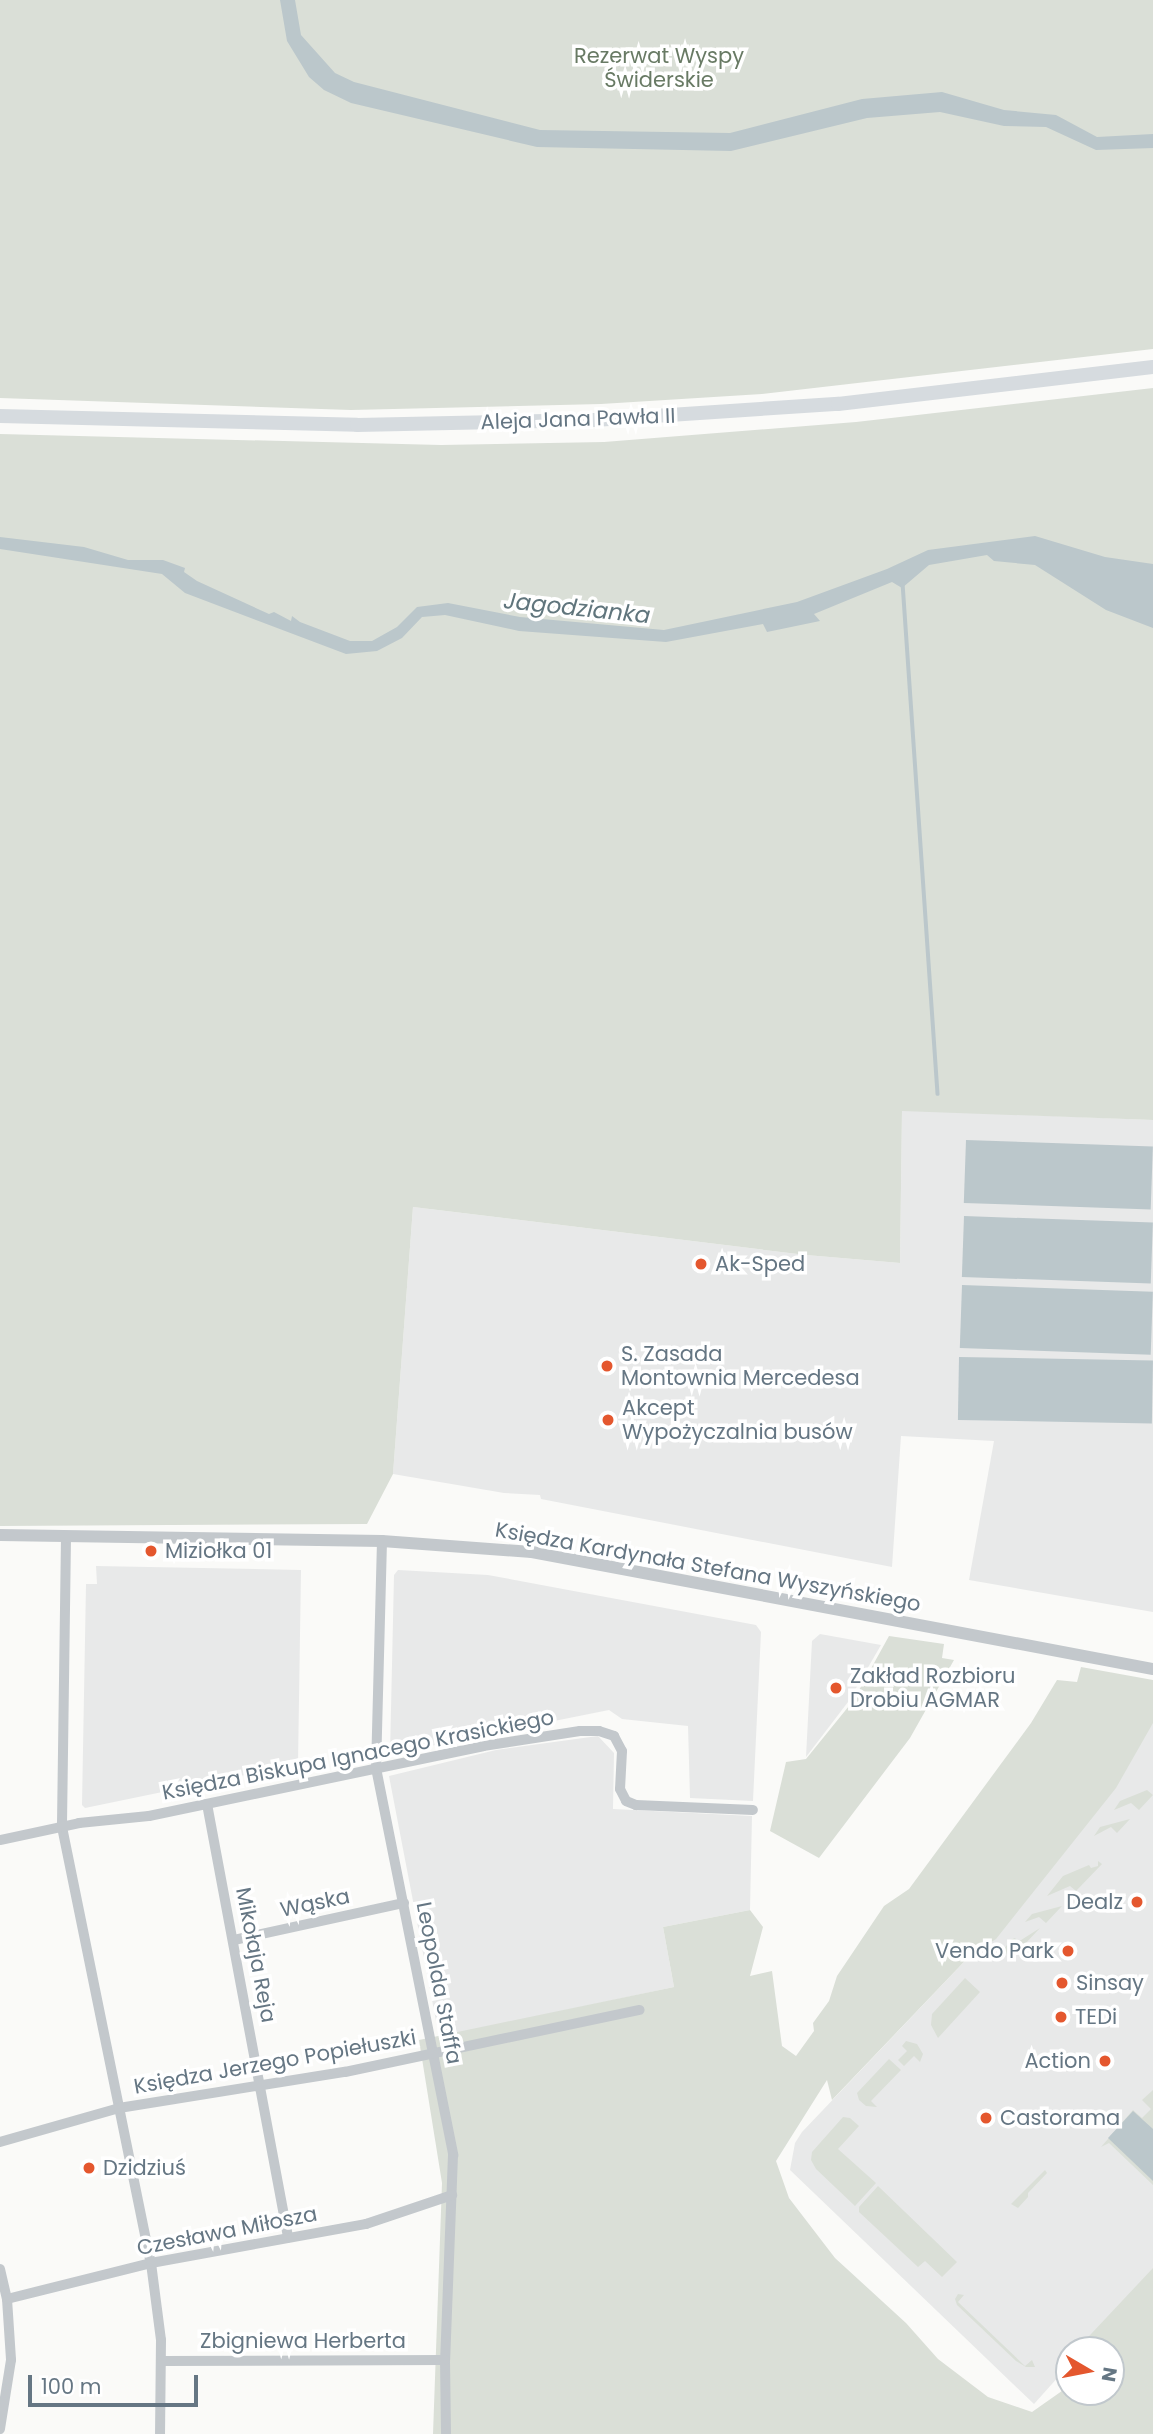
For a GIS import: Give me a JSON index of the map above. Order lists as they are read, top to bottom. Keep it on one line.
{"streets":{"main road":["Aleja Jana Pawła II"],"street":["Księdza Kardynała Stefana Wyszyńskiego","Księdza Biskupa Ignacego Krasickiego","Wąska","Mikołaja Reja","Leopolda Staffa","Księdza Jerzego Popiełuszki","Czesława Miłosza","Zbigniewa Herberta"]},"crossings":[["Księdza Kardynała Stefana Wyszyńskiego","Leopolda Staffa"],["Księdza Biskupa Ignacego Krasickiego","Mikołaja Reja"],["Księdza Biskupa Ignacego Krasickiego","Leopolda Staffa"],["Wąska","Mikołaja Reja"],["Wąska","Leopolda Staffa"],["Mikołaja Reja","Księdza Jerzego Popiełuszki"],["Mikołaja Reja","Czesława Miłosza"],["Leopolda Staffa","Księdza Jerzego Popiełuszki"],["Leopolda Staffa","Czesława Miłosza"],["Leopolda Staffa","Zbigniewa Herberta"]],"water":["Jagodzianka"],"parks":["Rezerwat Wyspy Świderskie"],"places":["Ak-Sped","S. Zasada Montownia Mercedesa","Akcept Wypożyczalnia busów","Miziołka 01","Zakład Rozbioru Drobiu AGMAR","Dealz","Vendo Park","Sinsay","TEDi","Action","Castorama","Dzidziuś"],"scale_bar":"100 m","north":"right"}
